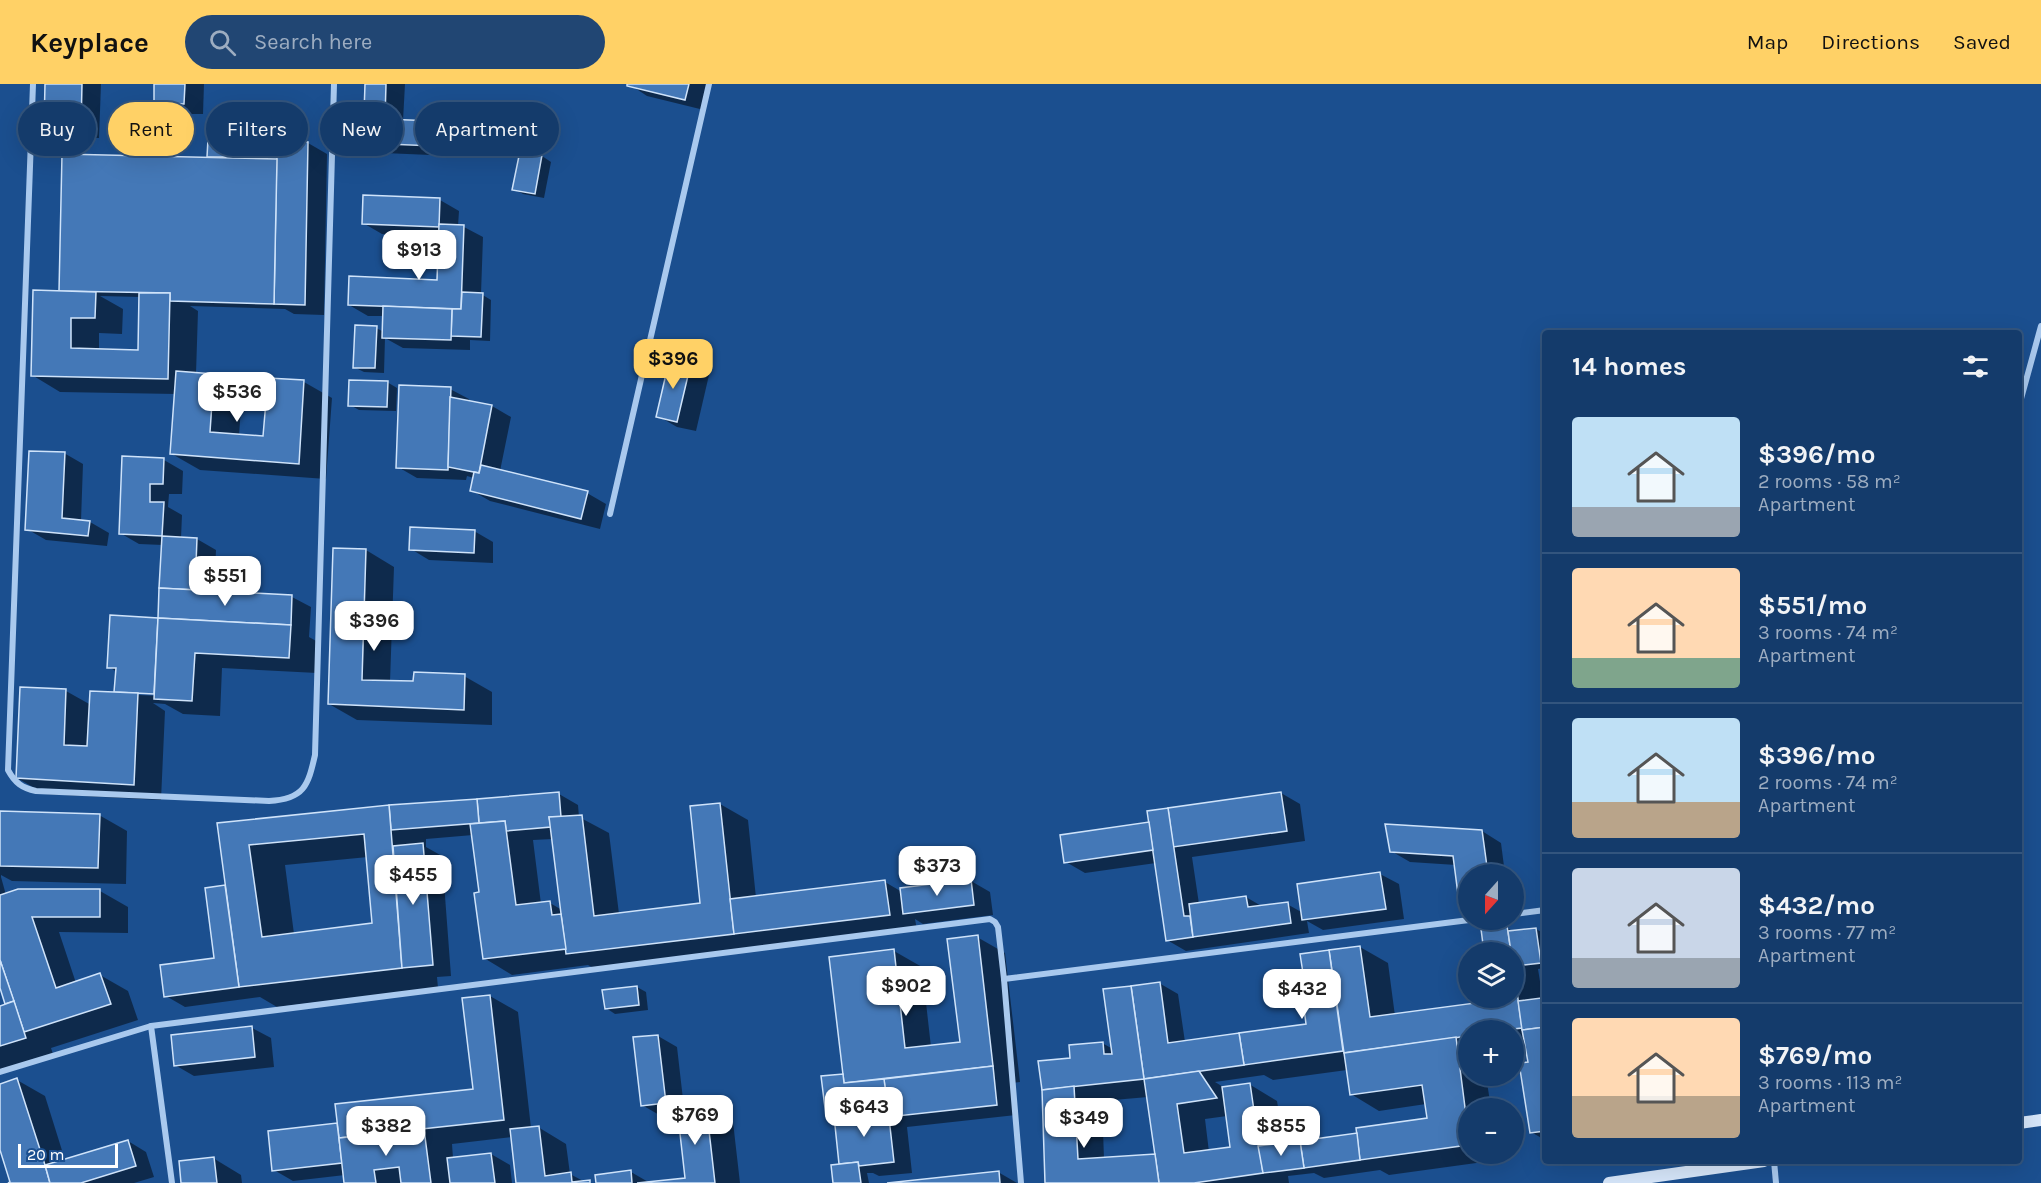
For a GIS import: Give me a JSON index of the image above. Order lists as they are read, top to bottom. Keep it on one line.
{"scale_bar":"20 m","north":"bottom","page":{"header":"Keyplace","search":"Search here","nav":["Map","Directions","Saved"],"chip":["Buy","Rent","Filters","New","Apartment"],"price":["$913","$396","$536","$551","$396","$373","$455","$902","$432","$643","$769","$349","$382","$855"],"heading":"14 homes","list":[{"name":"$396/mo","note":"2 rooms · 58 m² · Apartment"},{"name":"$551/mo","note":"3 rooms · 74 m² · Apartment"},{"name":"$396/mo","note":"2 rooms · 74 m² · Apartment"},{"name":"$432/mo","note":"3 rooms · 77 m² · Apartment"},{"name":"$769/mo","note":"3 rooms · 113 m² · Apartment"}],"map_buttons":["+","−"],"scale":"20 m"}}
